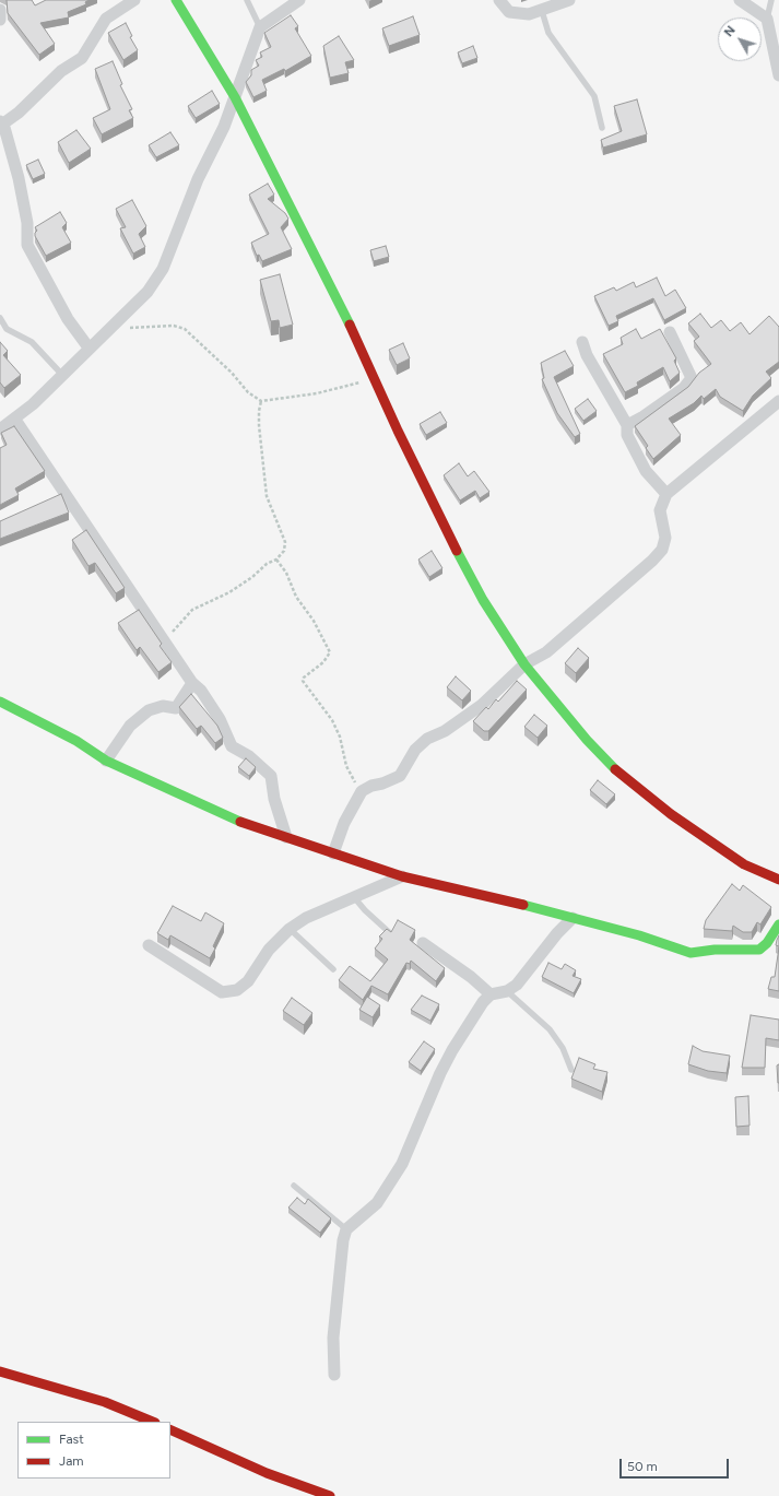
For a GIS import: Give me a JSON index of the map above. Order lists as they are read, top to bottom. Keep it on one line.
{"legend":["Fast","Jam"],"scale_bar":"50 m","north":"top left"}
